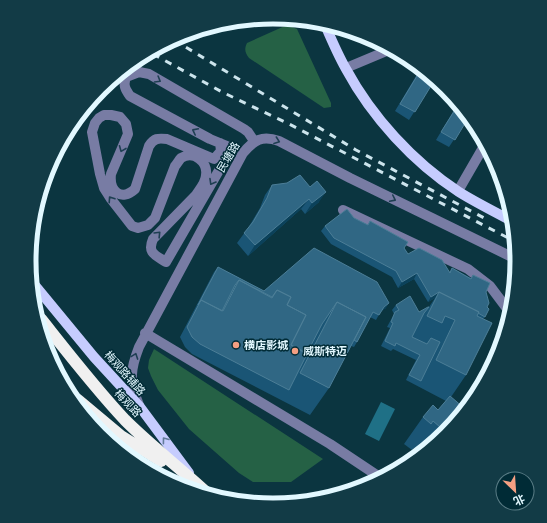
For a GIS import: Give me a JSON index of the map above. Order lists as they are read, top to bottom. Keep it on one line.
{"streets":{"highway":["梅观路"],"main road":["梅观路辅路"],"street":["民塘路"]},"crossings":[["民塘路","梅观路辅路"],["梅观路辅路","梅观路"]],"one_way":["梅观路辅路"],"places":["横店影城","威斯特迈"],"north":"bottom right"}
